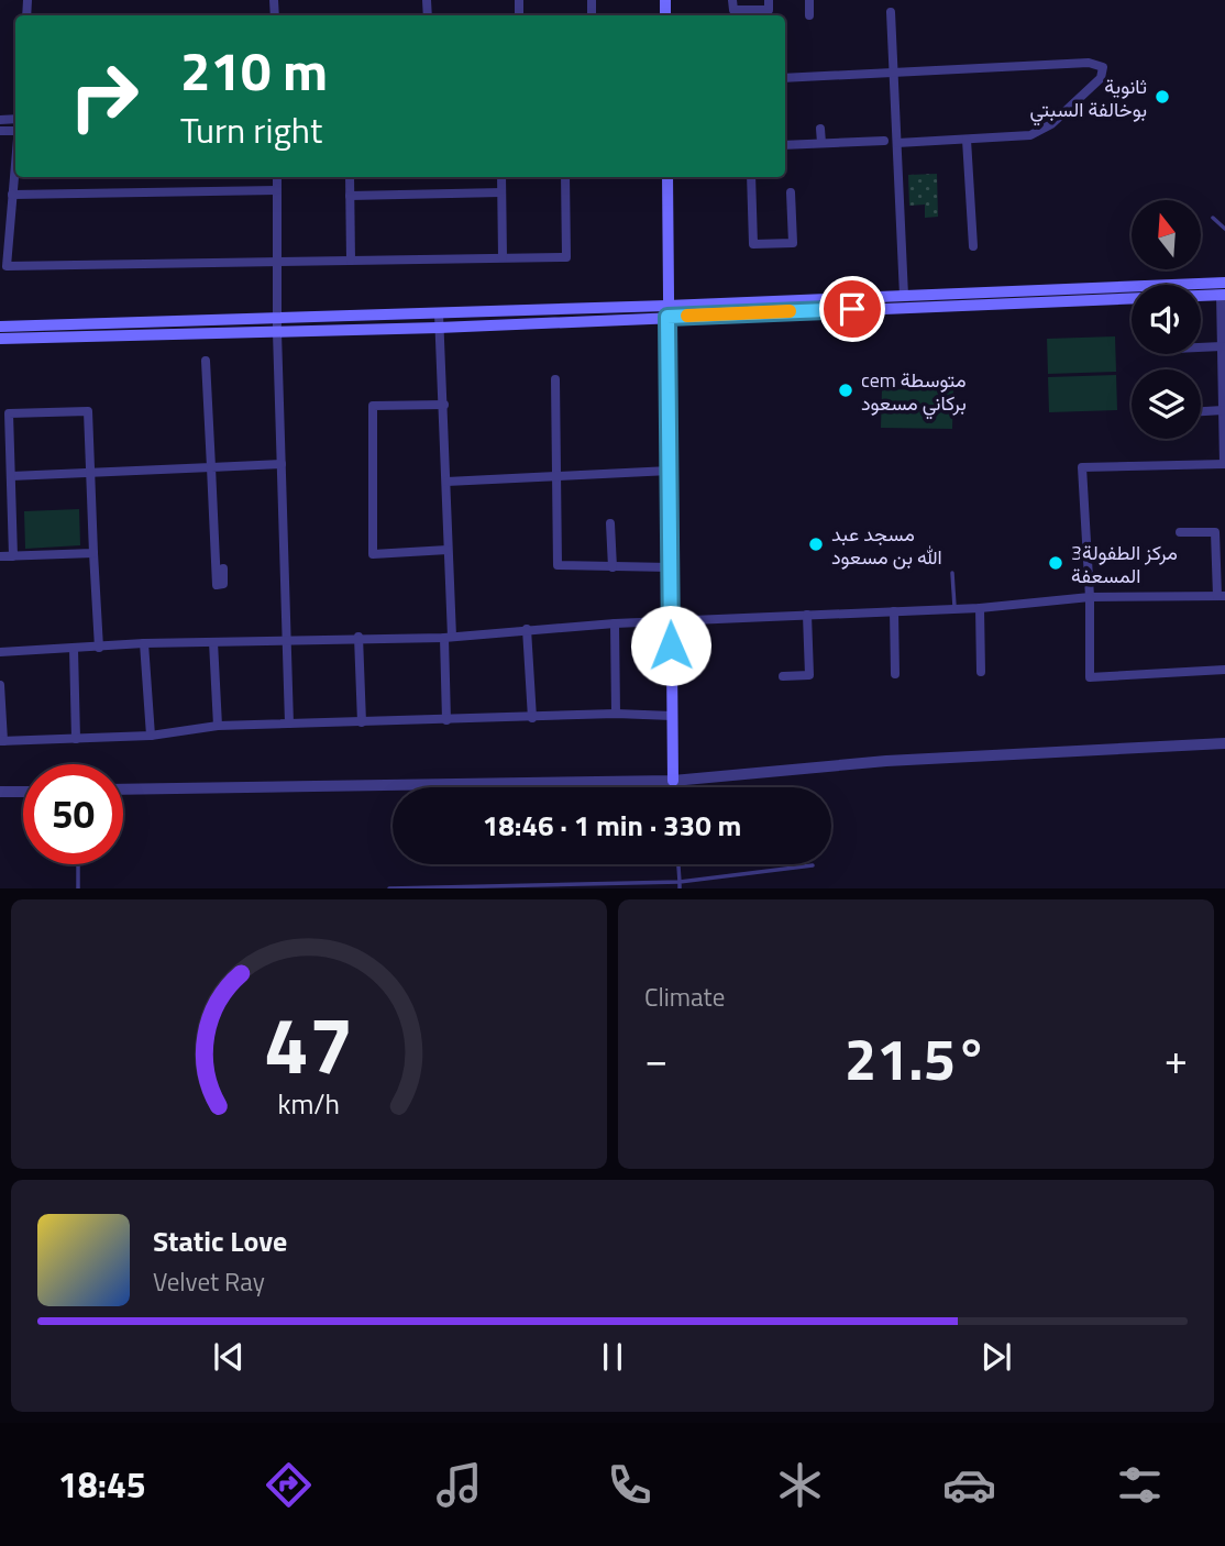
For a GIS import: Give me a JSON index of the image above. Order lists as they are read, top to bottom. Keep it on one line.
{"places":["ثانوية بوخالفة السبتي","cem متوسطة بركاني مسعود","مسجد عبد الله بن مسعود","3مركز الطفولة المسعفة"],"north":"top","page":{"turn":["210 m","Turn right"],"limit":"50","trip":"18:46 · 1 min · 330 m","tile":"Climate","heat":["−","21.5°","+"],"song":["Static Love","Velvet Ray"],"tabs":"18:45","gauge":["47","km/h"]}}
